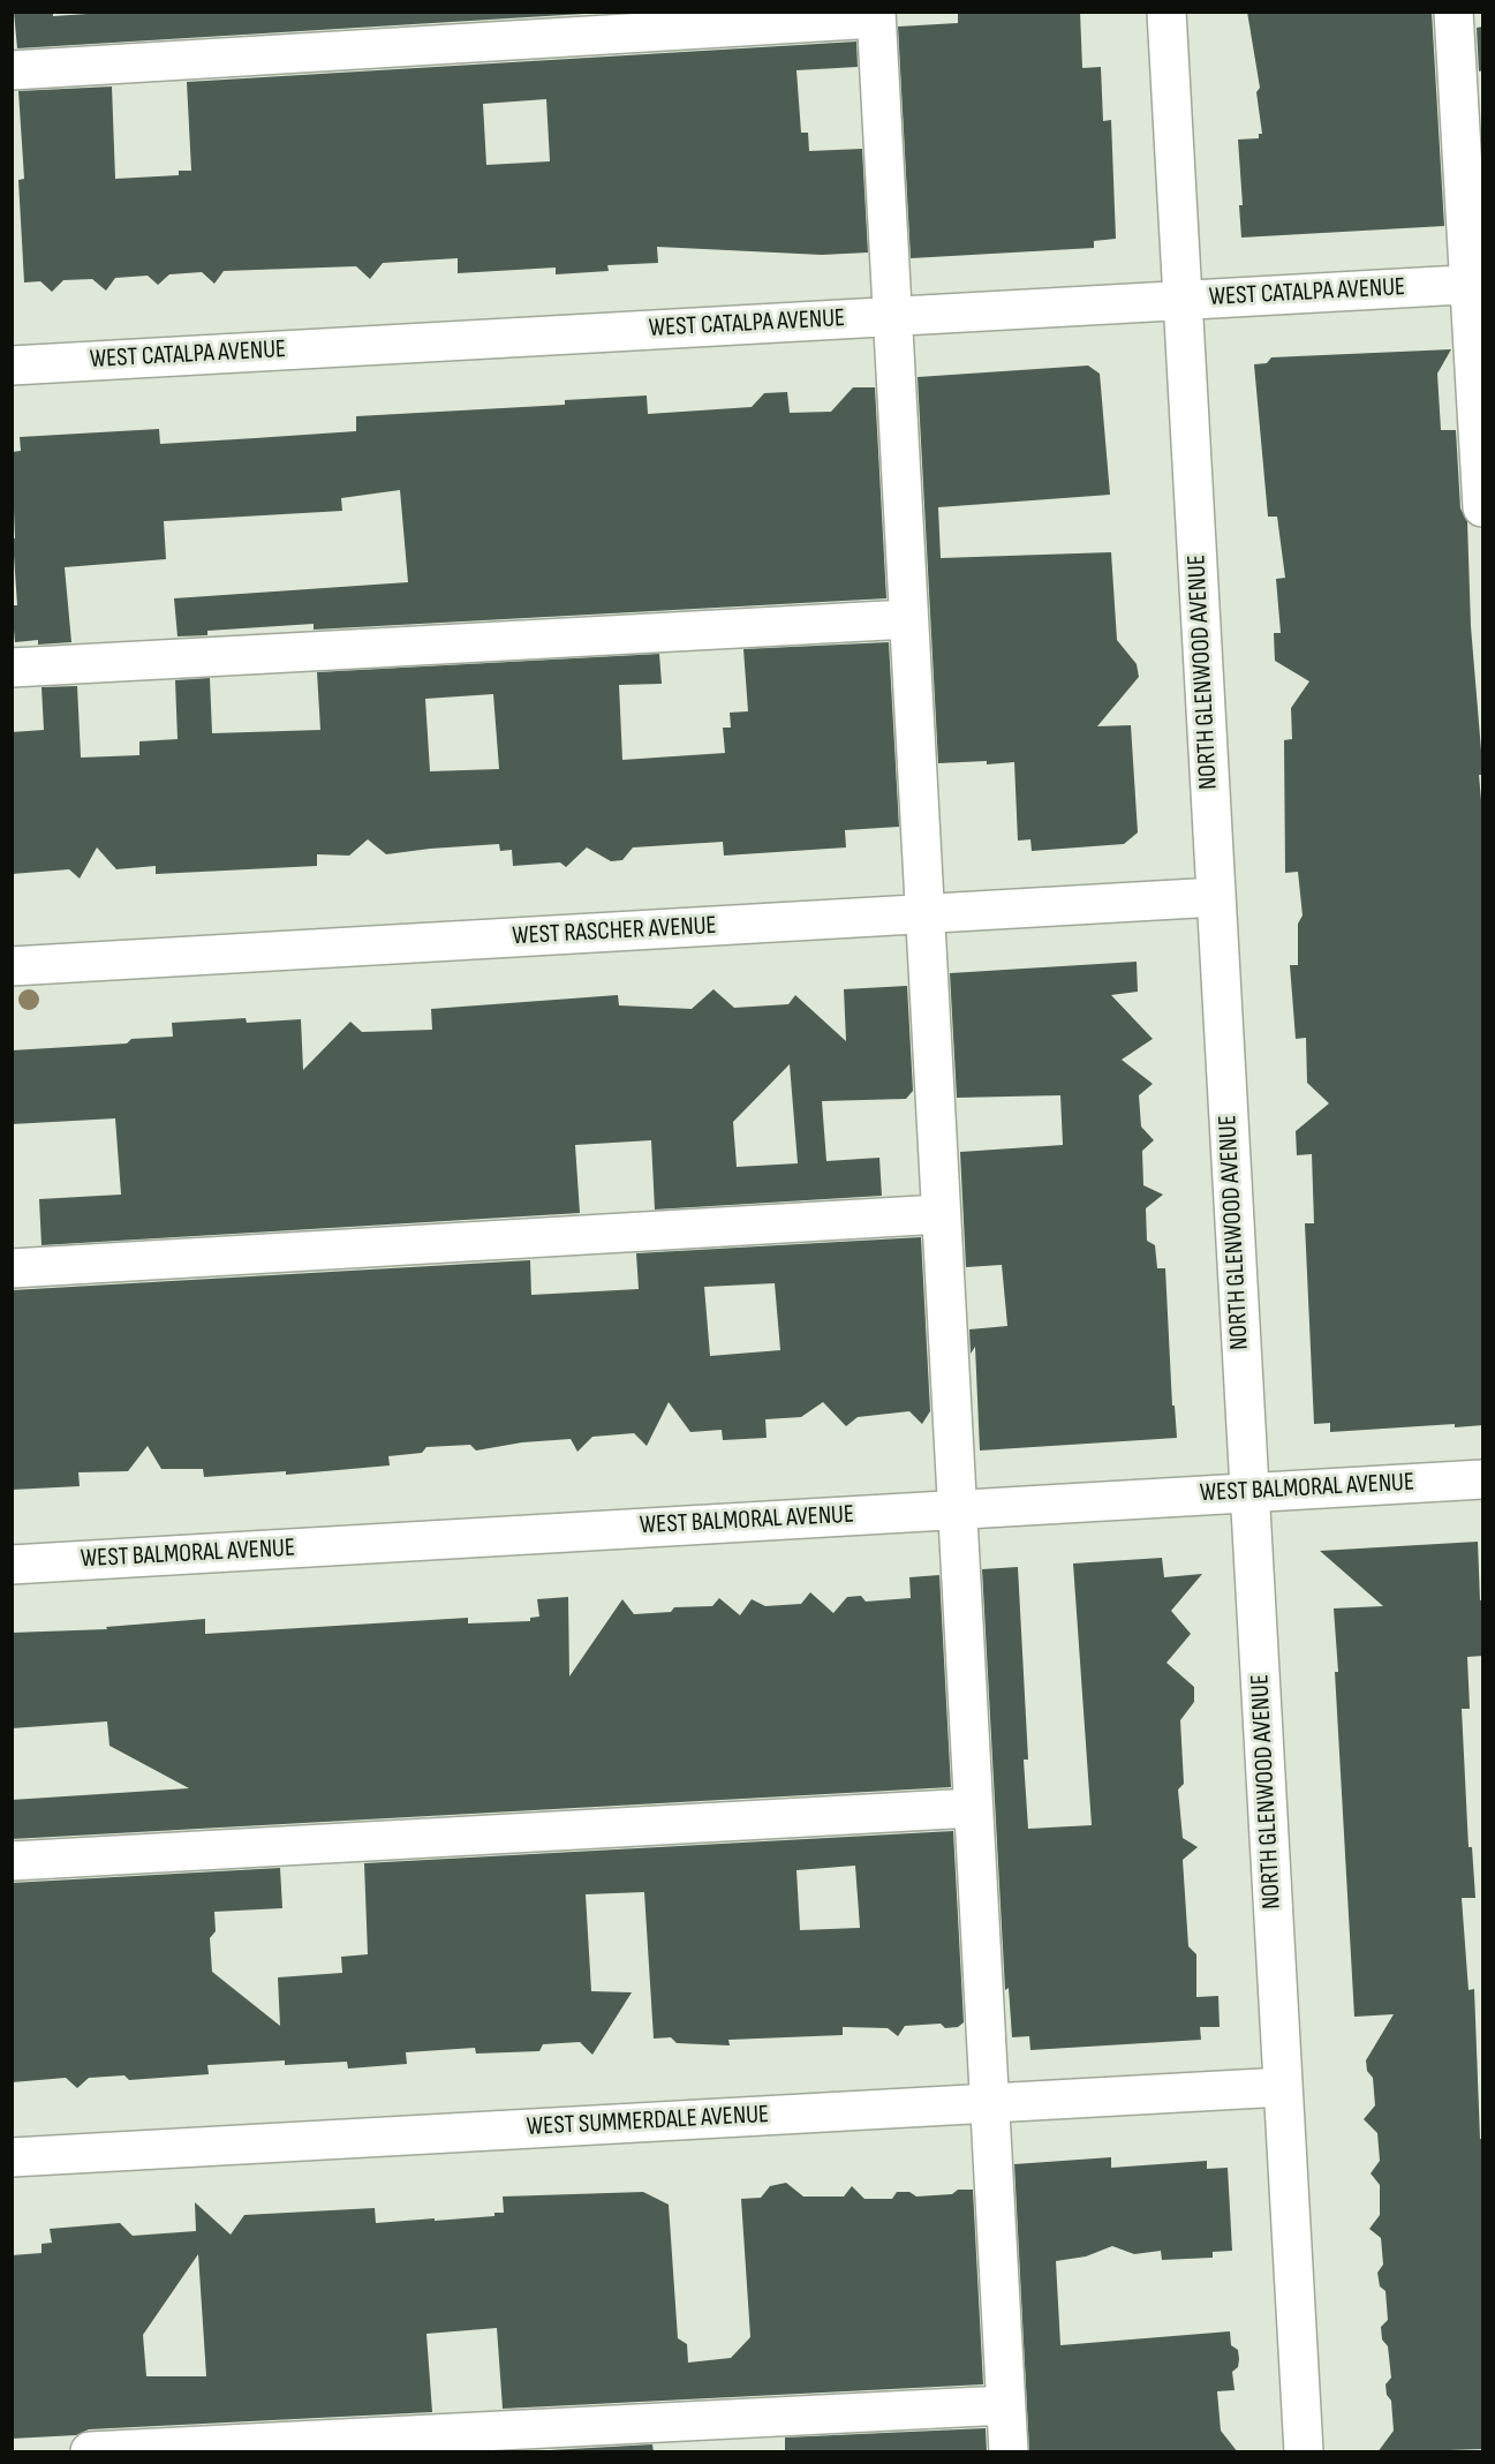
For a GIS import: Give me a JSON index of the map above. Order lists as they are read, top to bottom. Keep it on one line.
{"streets":{"street":["WEST CATALPA AVENUE","NORTH GLENWOOD AVENUE","WEST RASCHER AVENUE","WEST BALMORAL AVENUE","WEST SUMMERDALE AVENUE"]},"crossings":[["WEST CATALPA AVENUE","NORTH GLENWOOD AVENUE"],["NORTH GLENWOOD AVENUE","WEST RASCHER AVENUE"],["NORTH GLENWOOD AVENUE","WEST BALMORAL AVENUE"],["NORTH GLENWOOD AVENUE","WEST SUMMERDALE AVENUE"]]}
